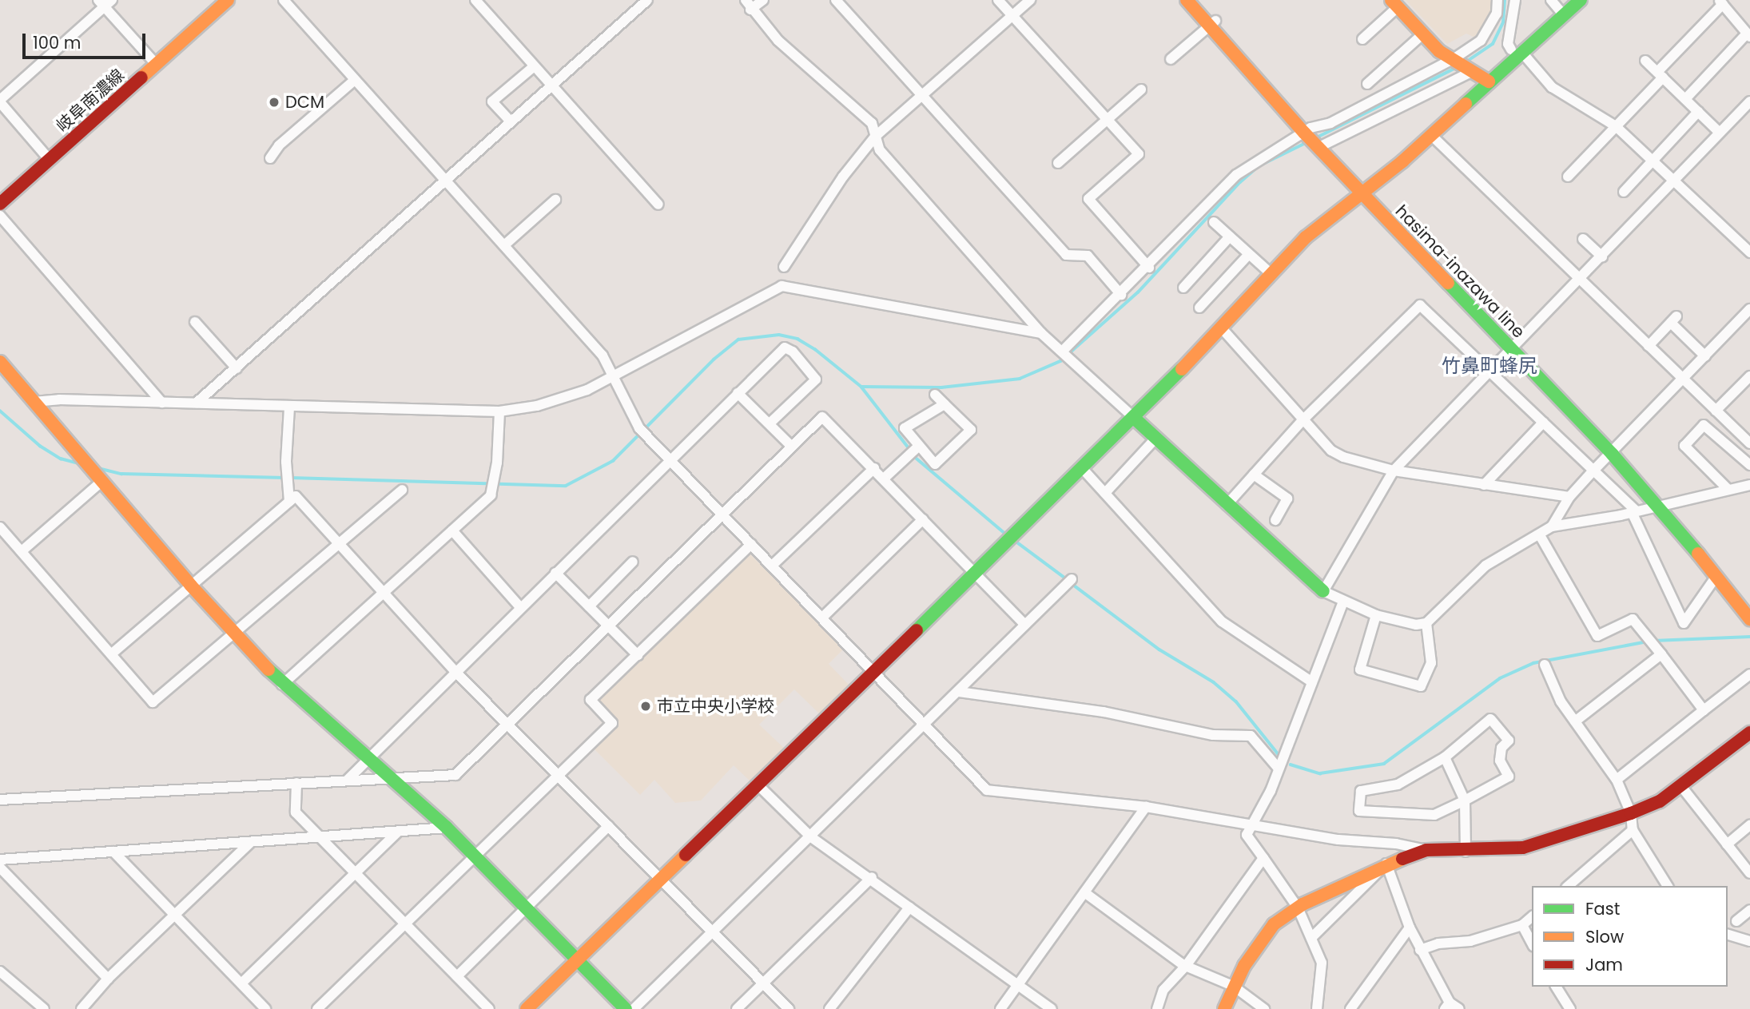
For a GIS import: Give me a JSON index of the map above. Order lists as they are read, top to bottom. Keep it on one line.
{"streets":{"street":["岐阜南濃線","hasima-inazawa line"]},"districts":["竹鼻町蜂尻"],"places":["DCM","市立中央小学校"],"legend":["Fast","Slow","Jam"],"scale_bar":"100 m"}
